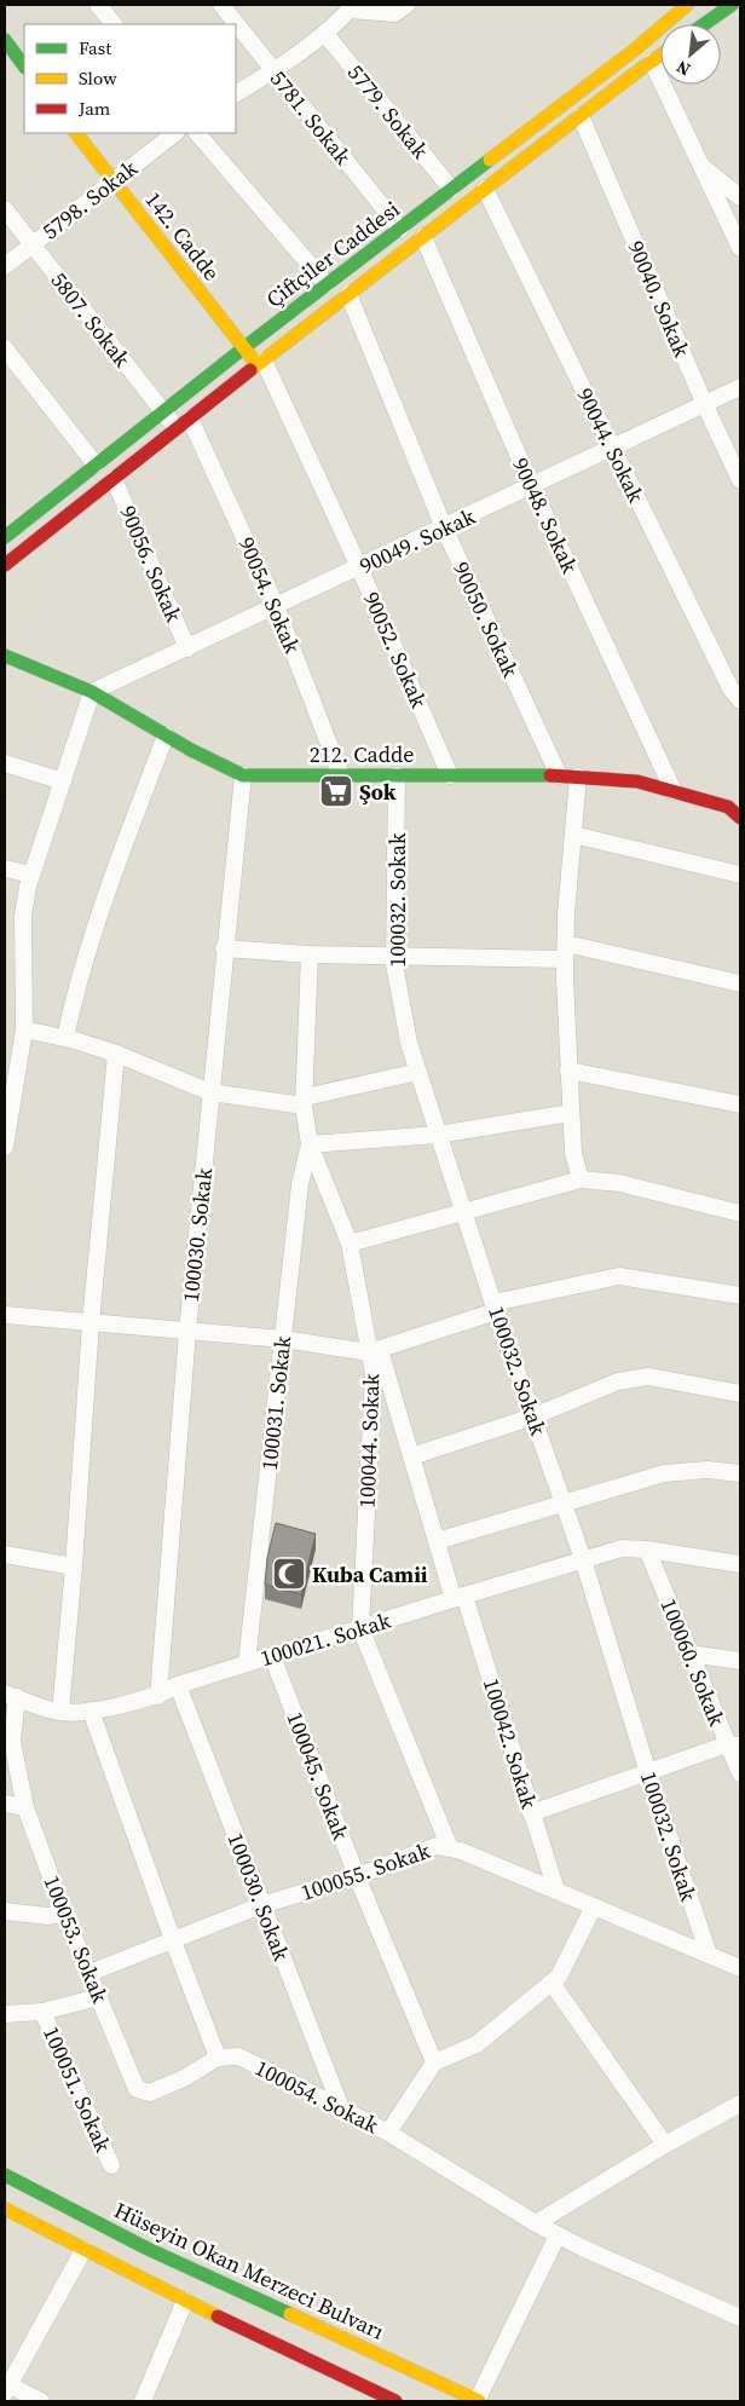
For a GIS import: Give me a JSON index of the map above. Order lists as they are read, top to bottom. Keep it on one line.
{"streets":{"street":["5779. Sokak","5781. Sokak","5798. Sokak","142. Cadde","Çiftçiler Caddesi","90040. Sokak","5807. Sokak","90044. Sokak","90048. Sokak","90049. Sokak","90056. Sokak","90054. Sokak","90050. Sokak","90052. Sokak","212. Cadde","100032. Sokak","100030. Sokak","100031. Sokak","100044. Sokak","100021. Sokak","100060. Sokak","100042. Sokak","100045. Sokak","100055. Sokak","100053. Sokak","100051. Sokak","100054. Sokak","Hüseyin Okan Merzeci Bulvarı"]},"crossings":[["5779. Sokak","Çiftçiler Caddesi"],["5781. Sokak","Çiftçiler Caddesi"],["5798. Sokak","142. Cadde"],["5798. Sokak","5807. Sokak"],["142. Cadde","Çiftçiler Caddesi"],["142. Cadde","90052. Sokak"],["Çiftçiler Caddesi","90040. Sokak"],["Çiftçiler Caddesi","5807. Sokak"],["Çiftçiler Caddesi","90044. Sokak"],["Çiftçiler Caddesi","90048. Sokak"],["Çiftçiler Caddesi","90056. Sokak"],["Çiftçiler Caddesi","90054. Sokak"],["Çiftçiler Caddesi","90050. Sokak"],["Çiftçiler Caddesi","90052. Sokak"],["90040. Sokak","90049. Sokak"],["5807. Sokak","90054. Sokak"],["90044. Sokak","90049. Sokak"],["90048. Sokak","90049. Sokak"],["90048. Sokak","212. Cadde"],["90049. Sokak","90056. Sokak"],["90049. Sokak","90054. Sokak"],["90049. Sokak","90050. Sokak"],["90049. Sokak","90052. Sokak"],["90049. Sokak","212. Cadde"],["90054. Sokak","212. Cadde"],["90050. Sokak","212. Cadde"],["90052. Sokak","212. Cadde"],["212. Cadde","100032. Sokak"],["212. Cadde","100030. Sokak"],["100032. Sokak","100021. Sokak"],["100032. Sokak","100055. Sokak"],["100030. Sokak","100021. Sokak"],["100030. Sokak","100055. Sokak"],["100030. Sokak","100054. Sokak"],["100031. Sokak","100044. Sokak"],["100031. Sokak","100021. Sokak"],["100044. Sokak","100021. Sokak"],["100044. Sokak","100042. Sokak"],["100044. Sokak","100055. Sokak"],["100021. Sokak","100060. Sokak"],["100021. Sokak","100042. Sokak"],["100021. Sokak","100045. Sokak"],["100021. Sokak","100053. Sokak"],["100042. Sokak","100055. Sokak"],["100045. Sokak","100055. Sokak"],["100055. Sokak","100053. Sokak"],["100053. Sokak","100054. Sokak"]],"places":{"supermarket":["Şok"],"mosque":["Kuba Camii"]},"legend":["Fast","Slow","Jam"],"north":"bottom left"}
